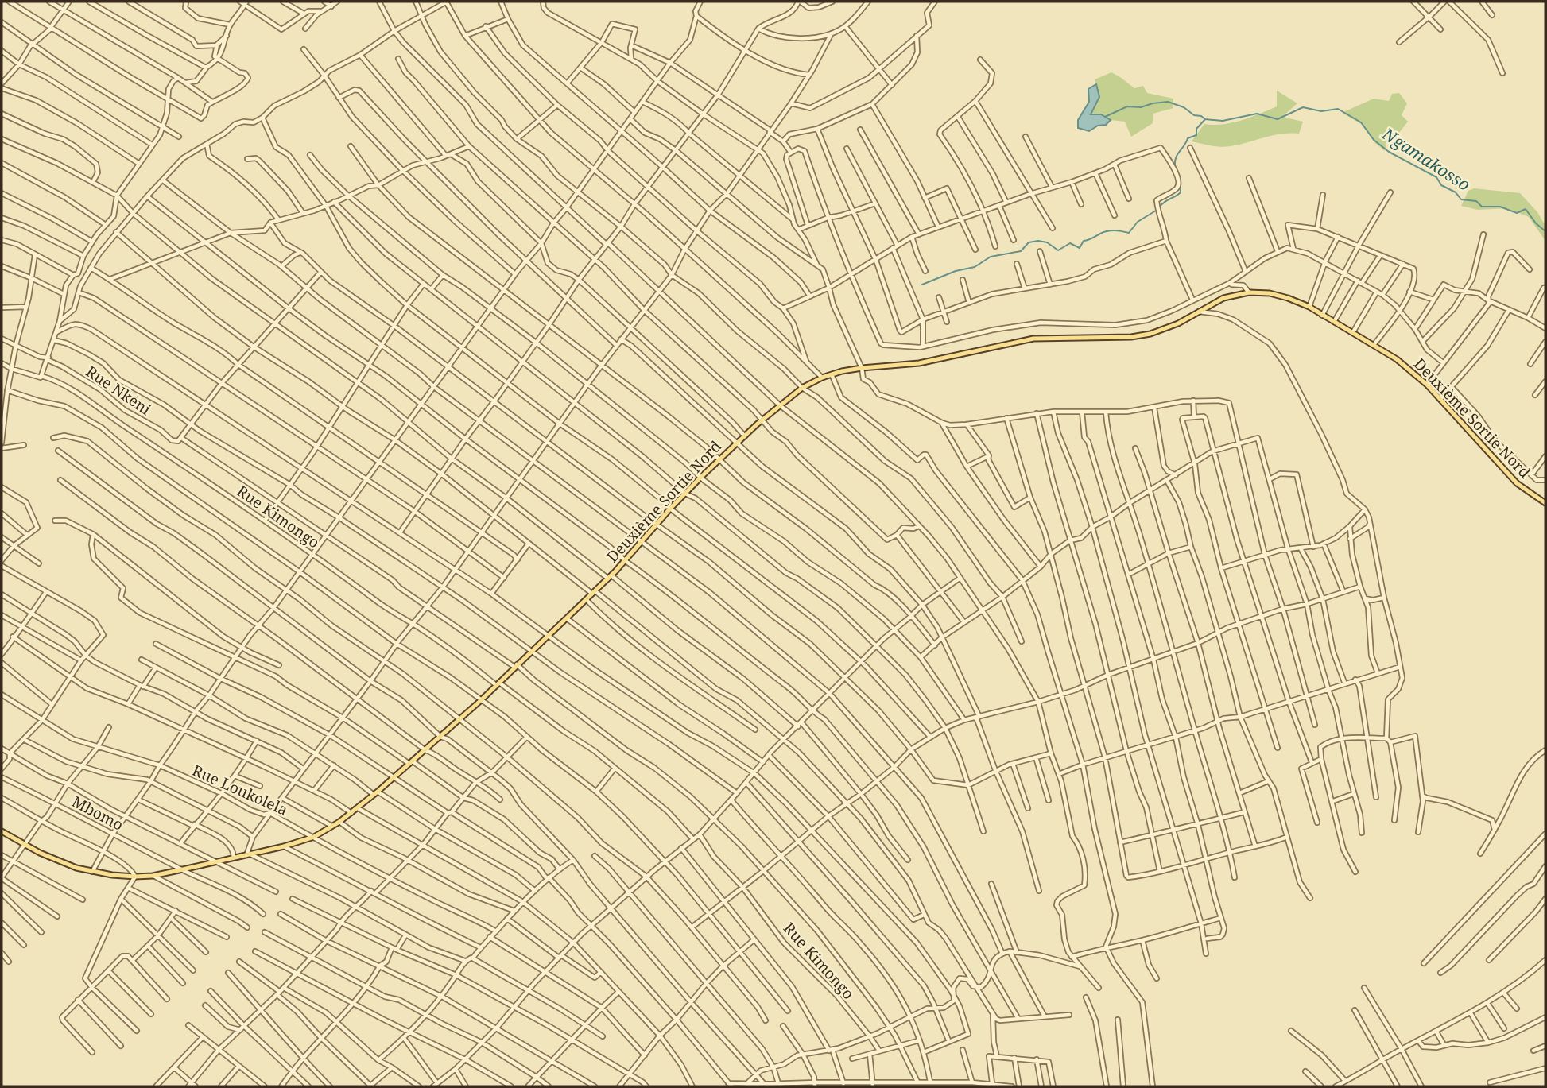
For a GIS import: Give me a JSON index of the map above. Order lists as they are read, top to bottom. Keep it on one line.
{"streets":{"main road":["Deuxième Sortie Nord"],"street":["Rue Nkéni","Rue Kimongo","Rue Loukolela","Mbomo"]},"crossings":[["Deuxième Sortie Nord","Rue Kimongo"],["Deuxième Sortie Nord","Rue Loukolela"],["Deuxième Sortie Nord","Mbomo"]],"water":["Ngamakosso"]}
